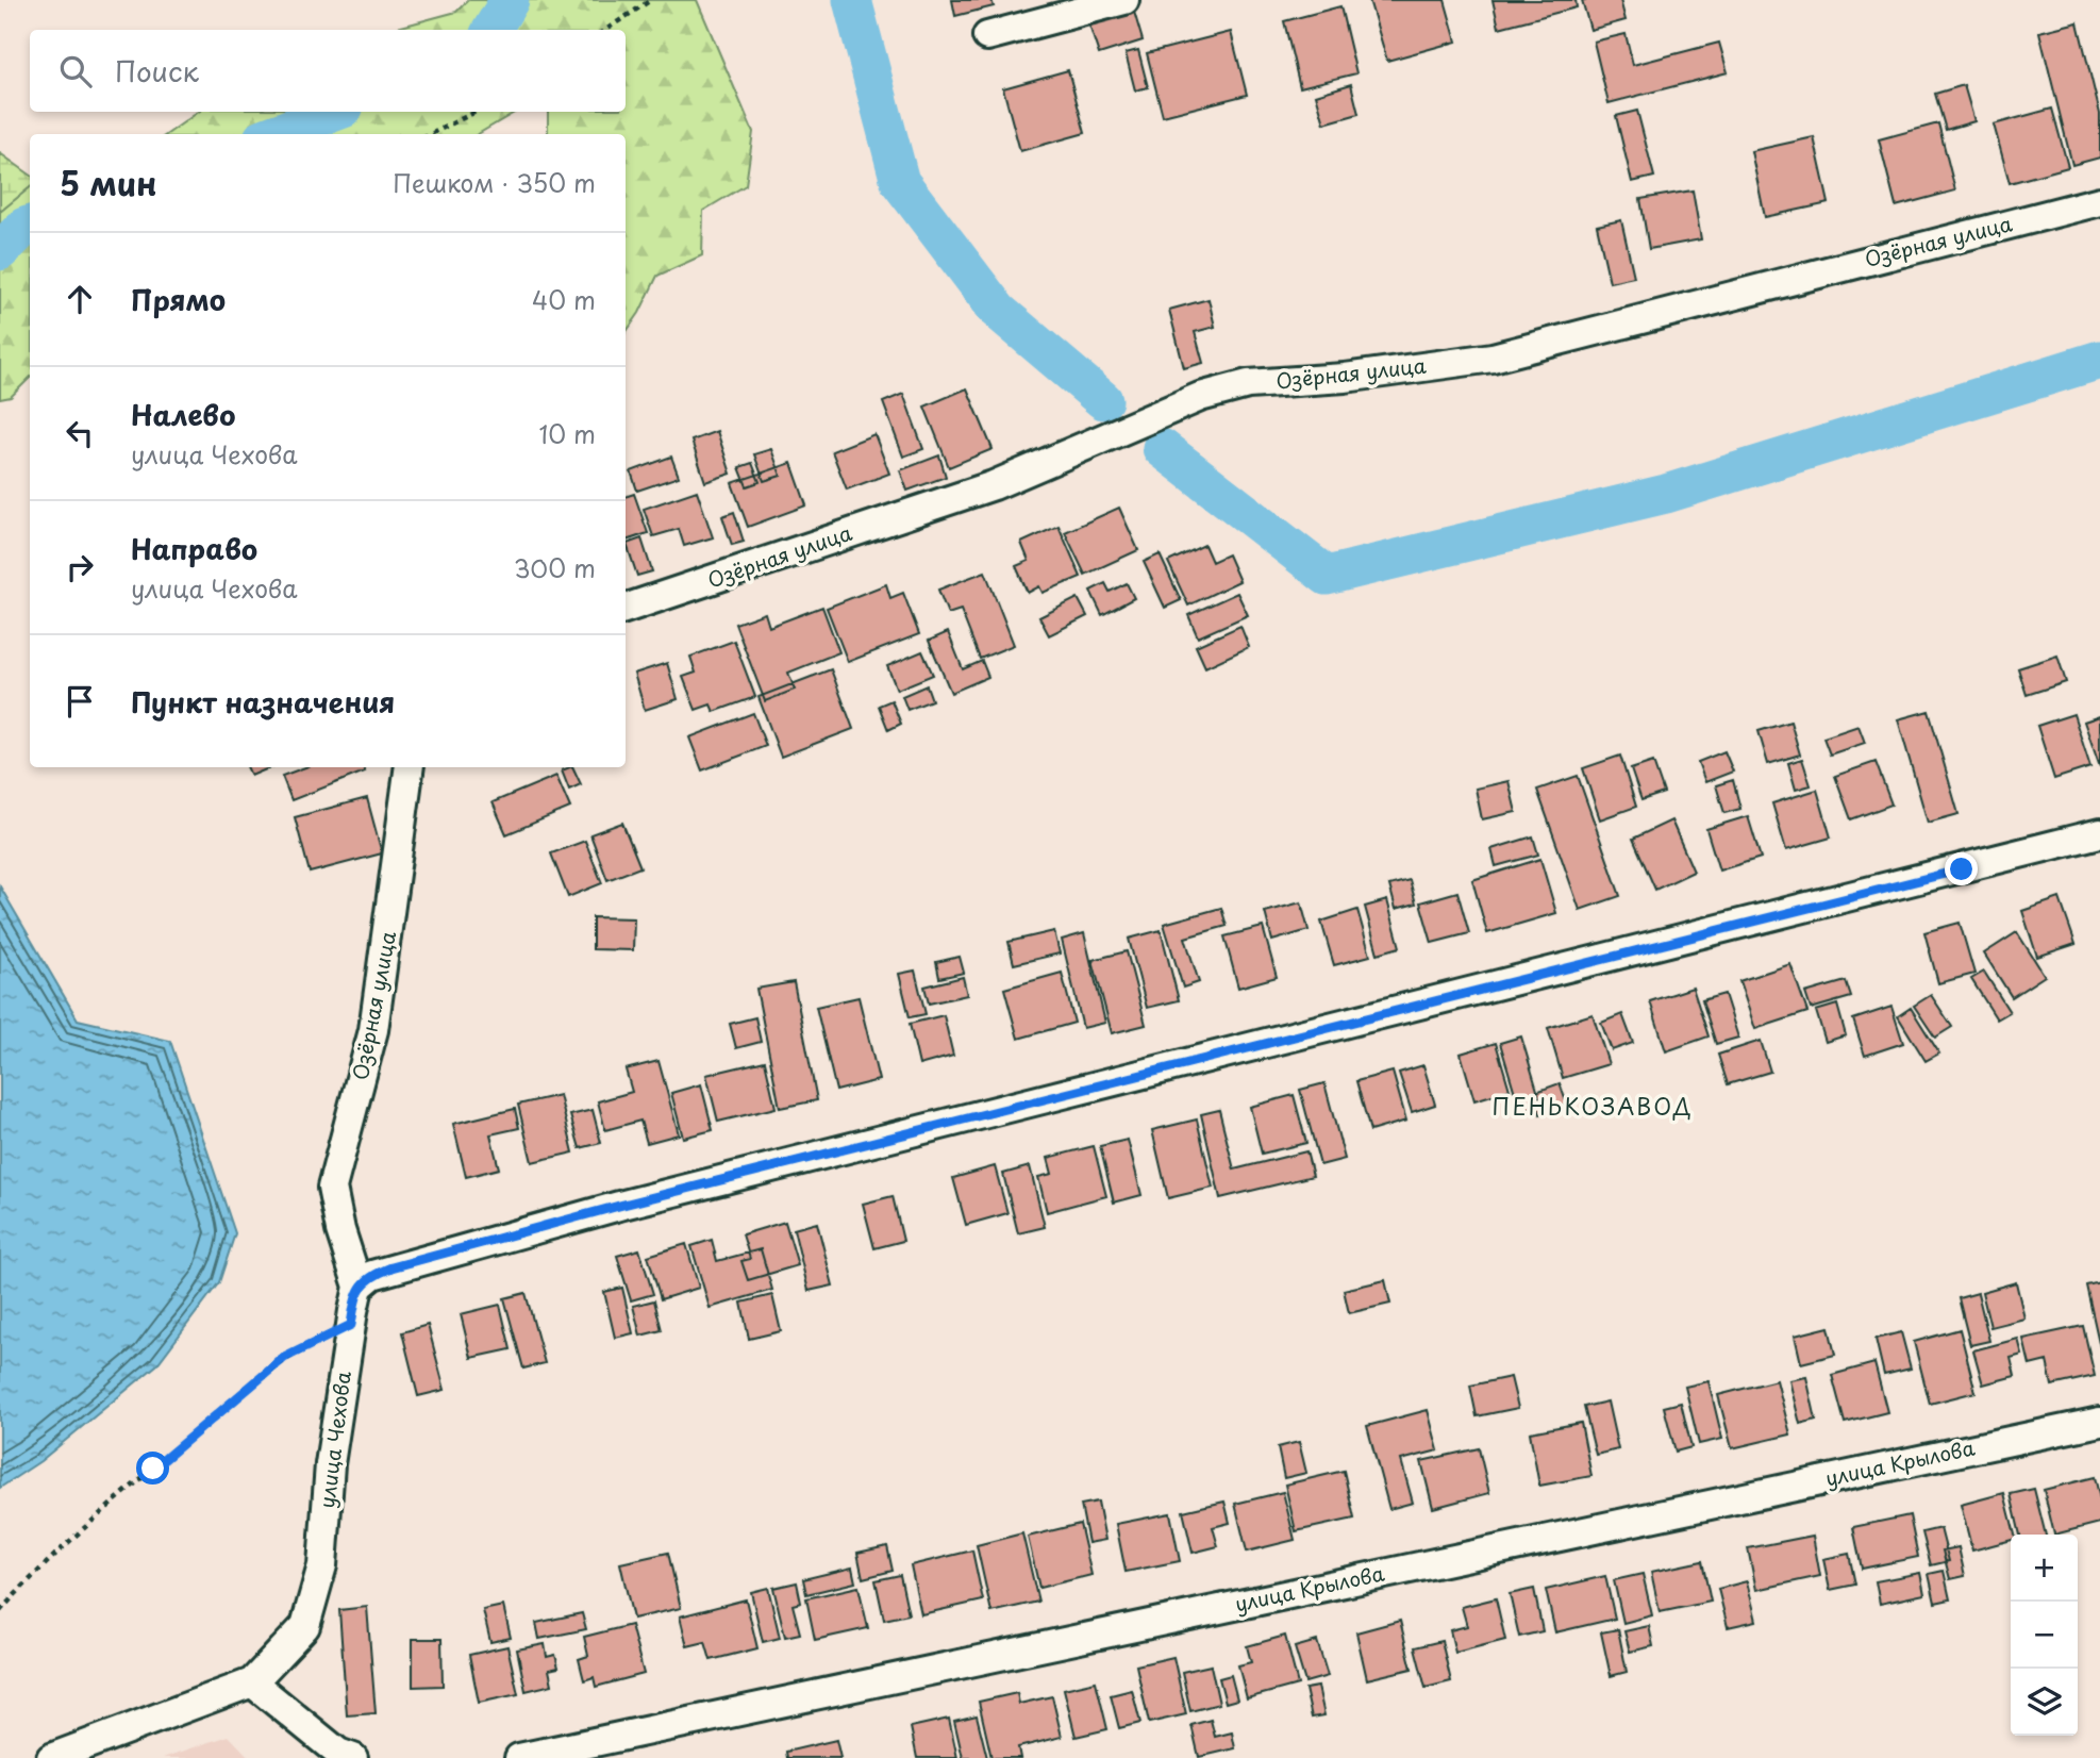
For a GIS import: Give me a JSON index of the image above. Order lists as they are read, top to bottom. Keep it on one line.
{"streets":{"street":["Озёрная улица","улица Чехова","улица Крылова"]},"crossings":[["Озёрная улица","улица Чехова"]],"districts":["ПЕНЬКОЗАВОД"],"page":{"search":"Поиск","heading":["5 мин","Пешком · 350 m"],"list":[["Прямо","40 m"],["Налево","улица Чехова","10 m"],["Направо","улица Чехова","300 m"],"Пункт назначения"],"map_buttons":["+","−"]}}
